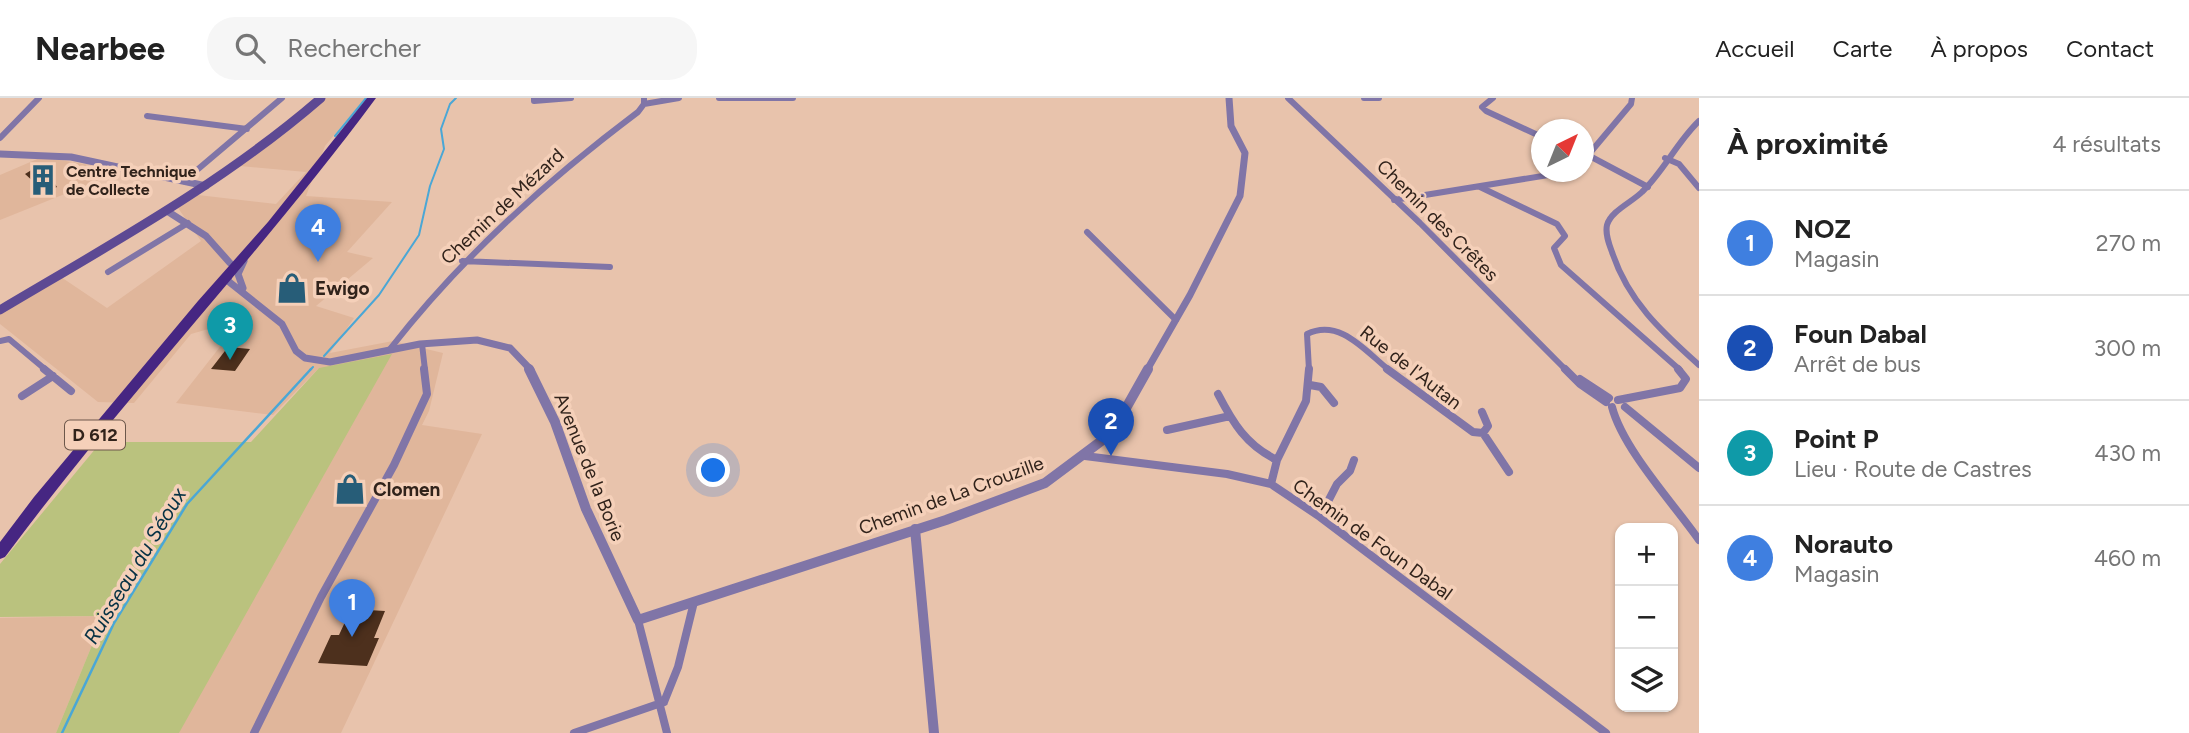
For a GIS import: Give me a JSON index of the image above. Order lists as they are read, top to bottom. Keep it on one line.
{"streets":{"main road":["D 612"],"street":["Chemin de Mézard","Chemin des Crêtes","Rue de l'Autan","Avenue de la Borie","Chemin de La Crouzille","Chemin de Foun Dabal"]},"crossings":[["Chemin de Mézard","Avenue de la Borie"],["Rue de l'Autan","Chemin de Foun Dabal"],["D 612","Avenue de la Borie"],["Avenue de la Borie","Chemin de La Crouzille"],["Chemin de La Crouzille","Chemin de Foun Dabal"]],"water":["Ruisseau du Séoux"],"places":{"building":["Centre Technique de Collecte"],"shop":["Ewigo","Clomen"]},"north":"top right","page":{"header":"Nearbee","search":"Rechercher","nav":["Accueil","Carte","À propos","Contact"],"heading":["À proximité","4 résultats"],"list":[{"mark":"1","name":"NOZ","note":"Magasin","value":"270 m"},{"mark":"2","name":"Foun Dabal","note":"Arrêt de bus","value":"300 m"},{"mark":"3","name":"Point P","note":"Lieu · Route de Castres","value":"430 m"},{"mark":"4","name":"Norauto","note":"Magasin","value":"460 m"}],"pins":["4","3","2","1"],"map_buttons":["+","−"]}}
